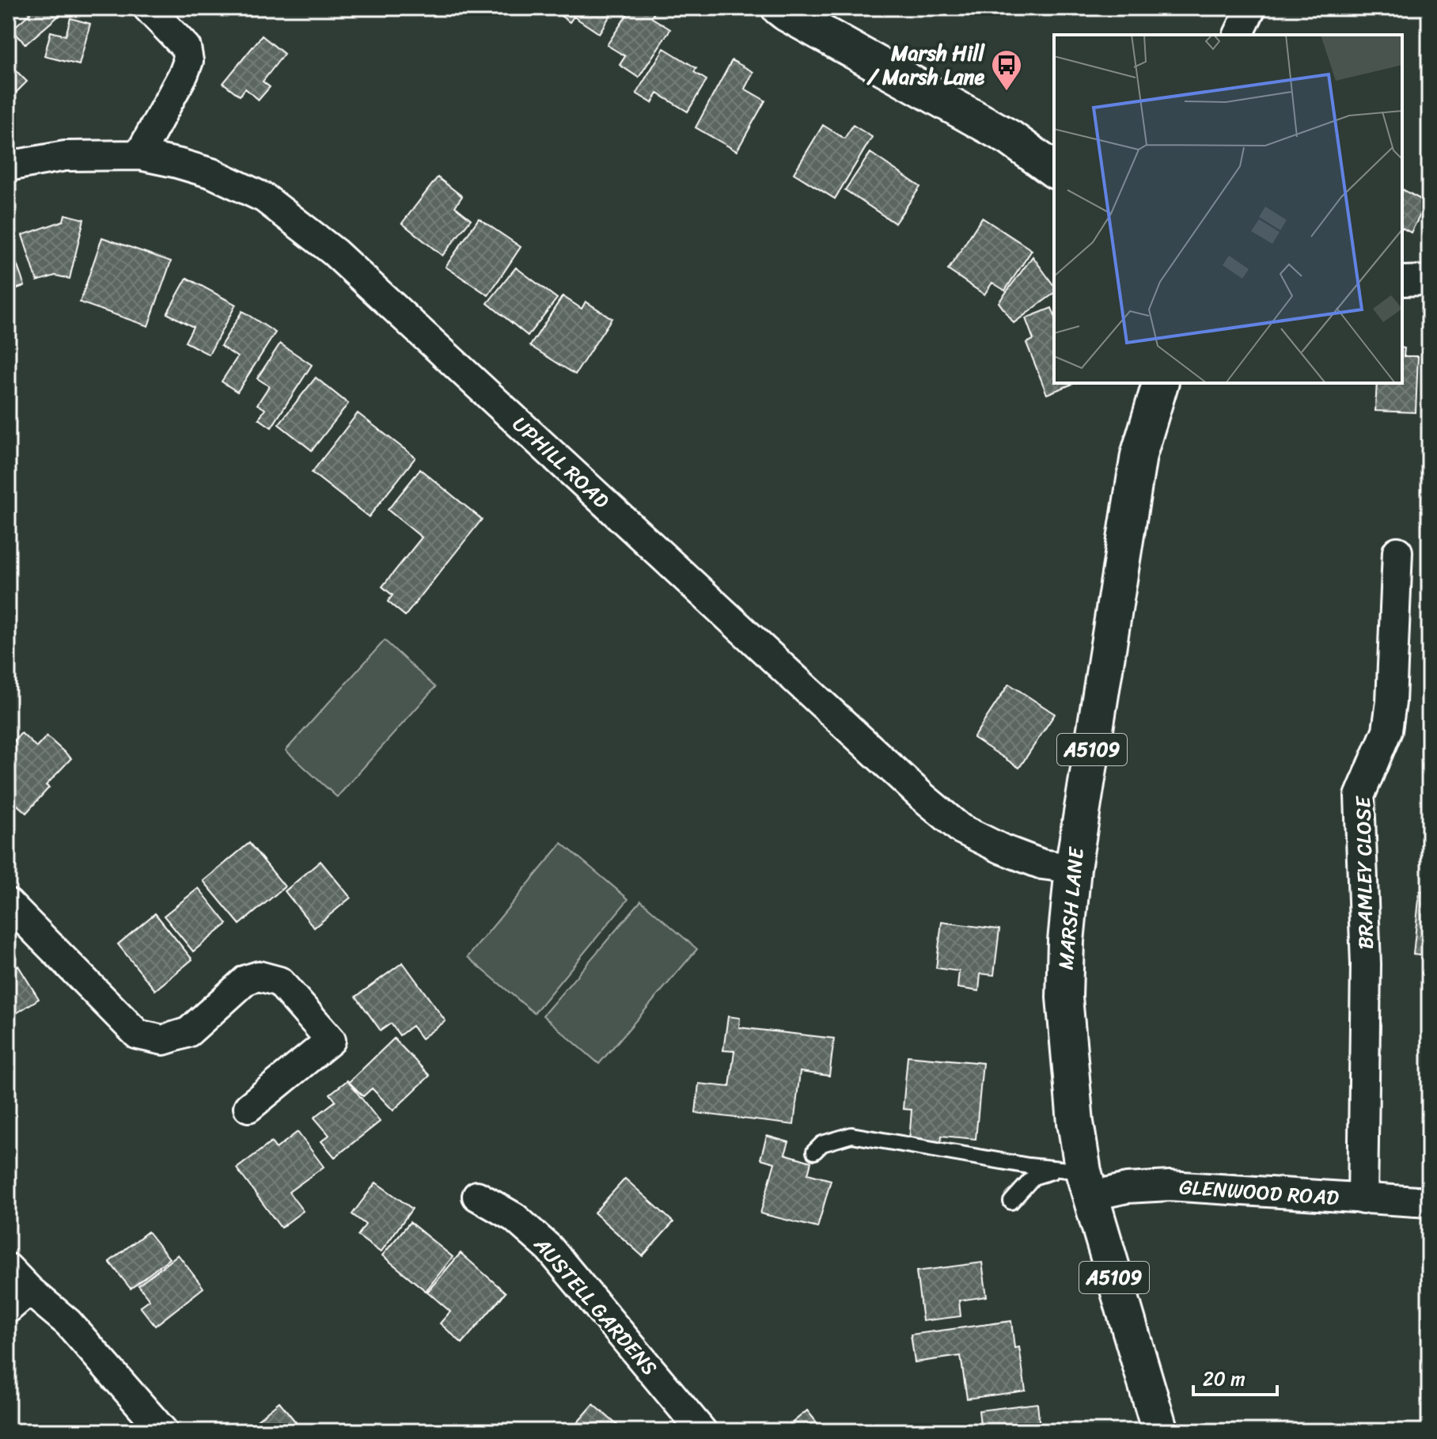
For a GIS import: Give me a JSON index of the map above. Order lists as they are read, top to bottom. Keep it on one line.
{"streets":{"main road":["A5109","MARSH LANE"],"street":["UPHILL ROAD","BRAMLEY CLOSE","GLENWOOD ROAD","AUSTELL GARDENS"]},"crossings":[["UPHILL ROAD","MARSH LANE"],["BRAMLEY CLOSE","GLENWOOD ROAD"],["MARSH LANE","GLENWOOD ROAD"]],"places":{"bus stop":["Marsh Hill / Marsh Lane"]},"scale_bar":"20 m"}
